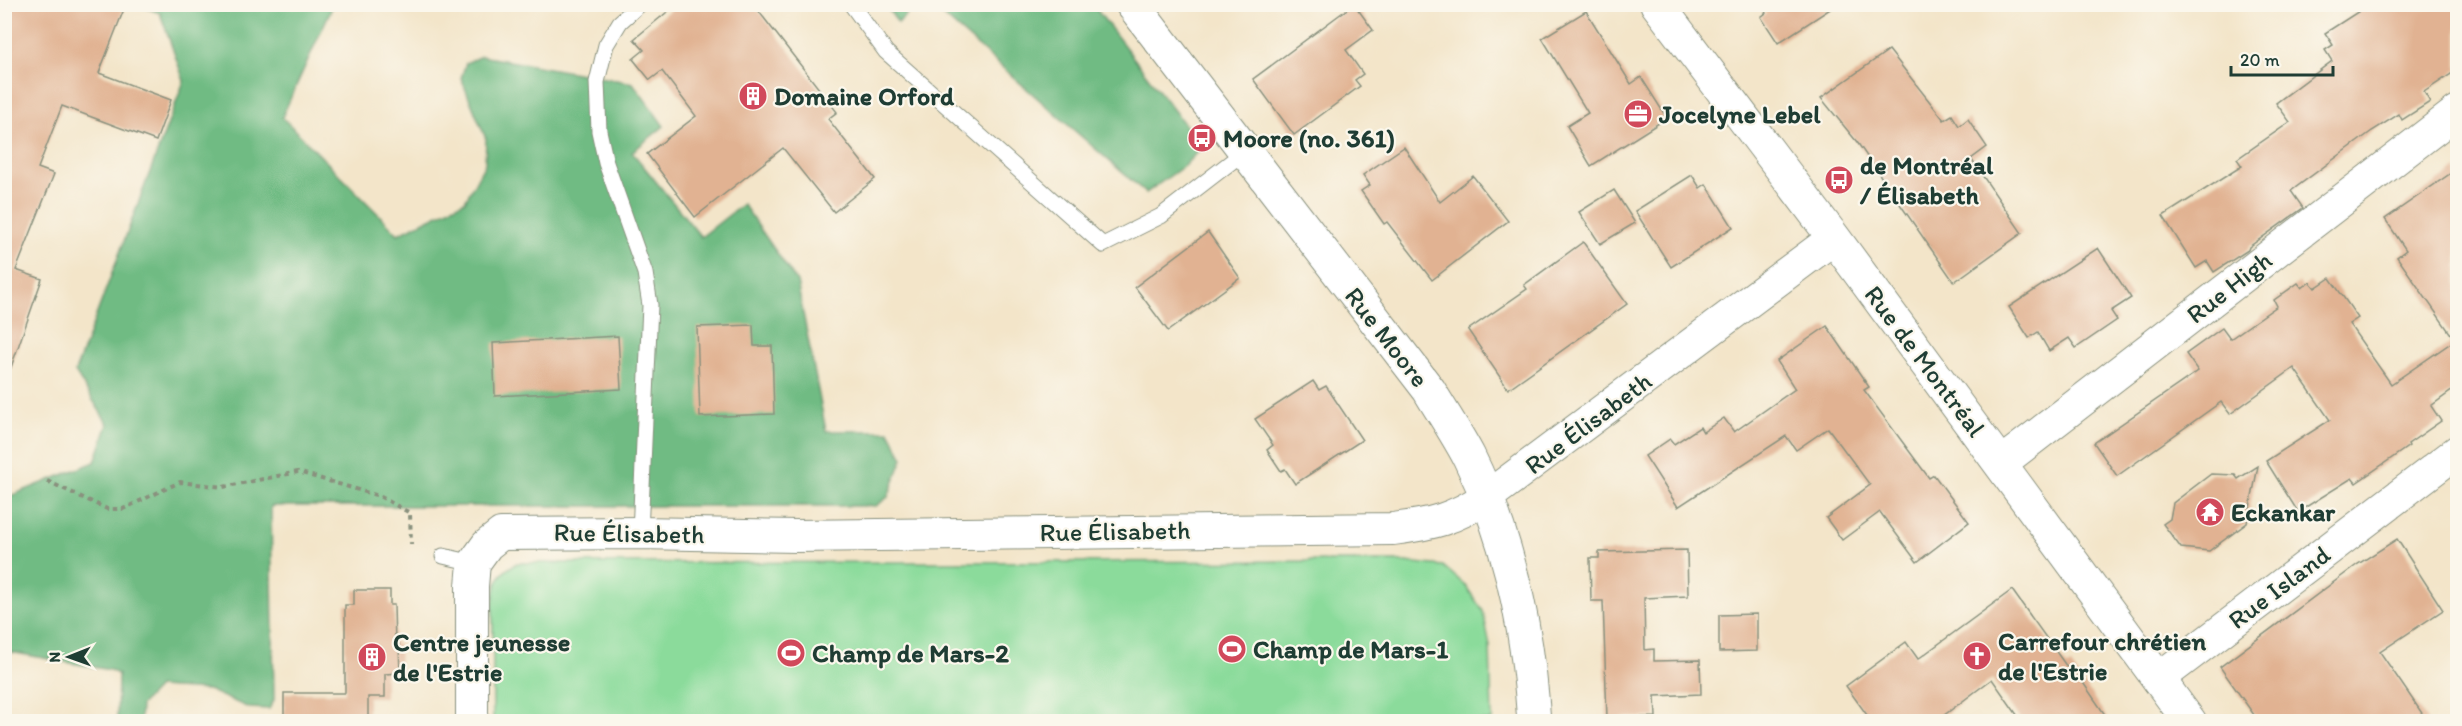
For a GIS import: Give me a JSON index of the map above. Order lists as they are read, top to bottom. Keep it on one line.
{"streets":{"street":["Rue High","Rue Moore","Rue de Montréal","Rue Élisabeth","Rue Island"]},"crossings":[["Rue High","Rue de Montréal"],["Rue Moore","Rue Élisabeth"],["Rue de Montréal","Rue Élisabeth"],["Rue de Montréal","Rue Island"]],"places":{"building":["Domaine Orford","Centre jeunesse de l'Estrie"],"office":["Jocelyne Lebel"],"bus stop":["Moore (no. 361)","de Montréal / Élisabeth"],"temple":["Eckankar"],"sports":["Champ de Mars-1","Champ de Mars-2"],"church":["Carrefour chrétien de l'Estrie"]},"scale_bar":"20 m","north":"left"}
